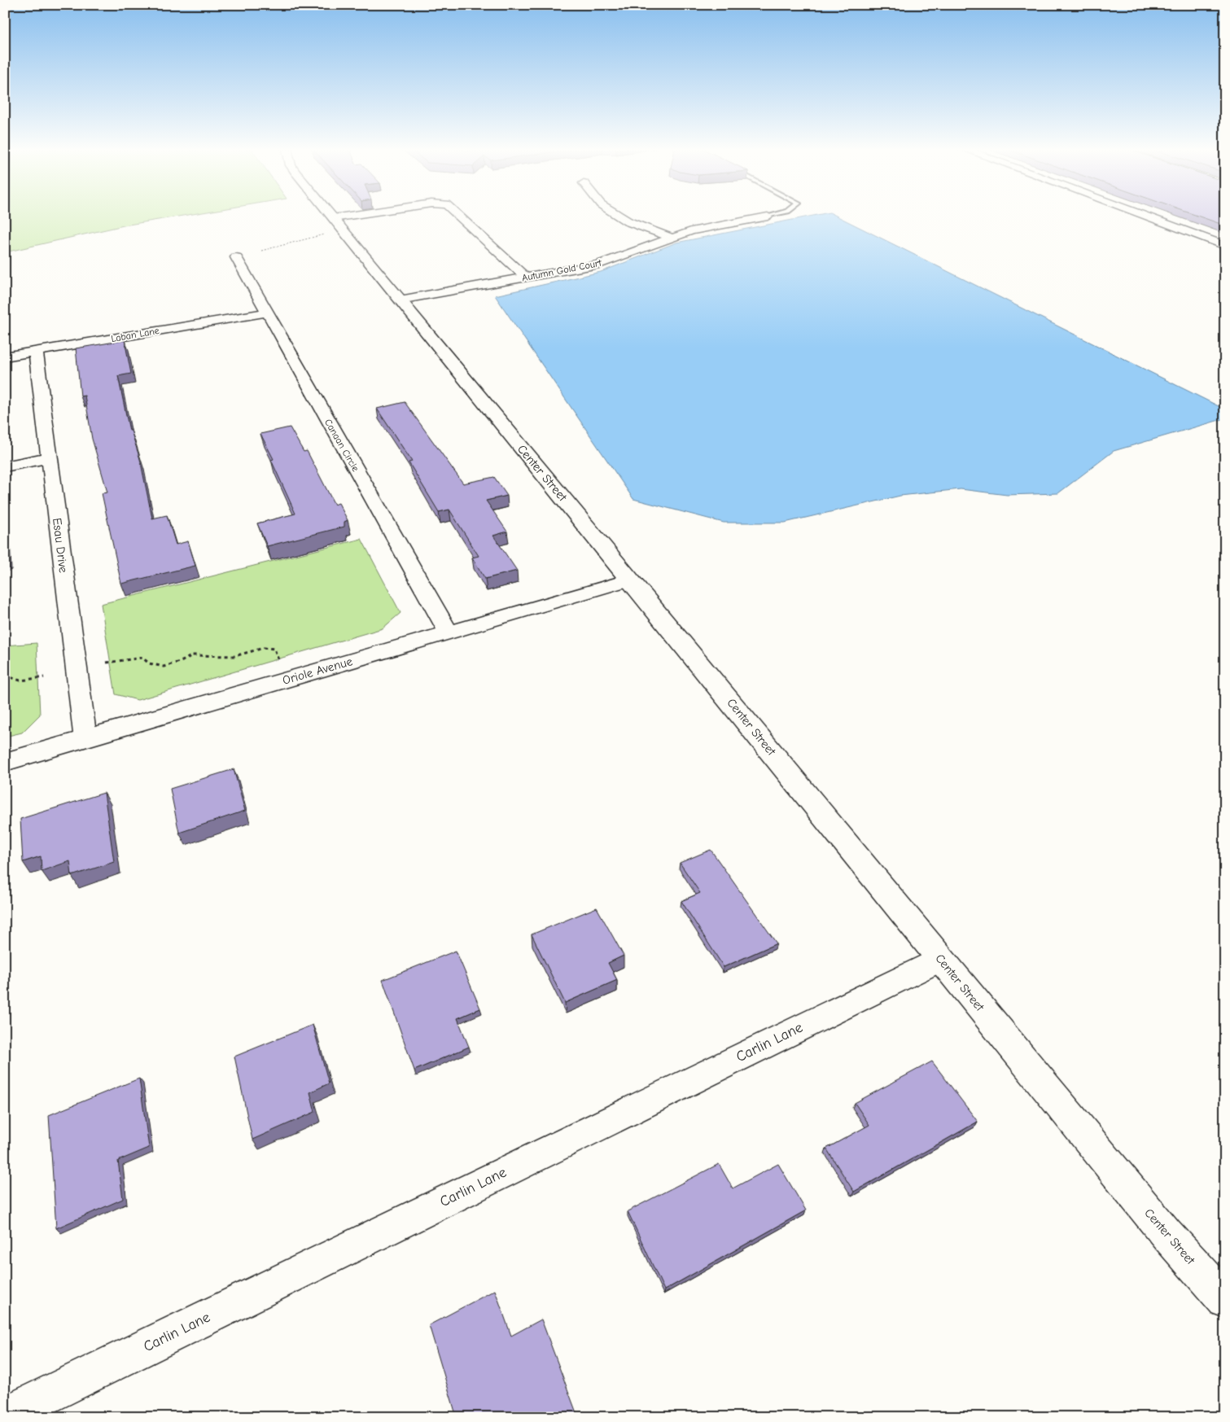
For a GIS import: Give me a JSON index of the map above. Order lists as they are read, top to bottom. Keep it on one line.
{"streets":{"street":["Autumn Gold Court","Laban Lane","Canaan Circle","Center Street","Esau Drive","Oriole Avenue","Carlin Lane"]},"crossings":[["Autumn Gold Court","Center Street"],["Laban Lane","Canaan Circle"],["Laban Lane","Esau Drive"],["Canaan Circle","Oriole Avenue"],["Center Street","Oriole Avenue"],["Center Street","Carlin Lane"],["Esau Drive","Oriole Avenue"]]}
